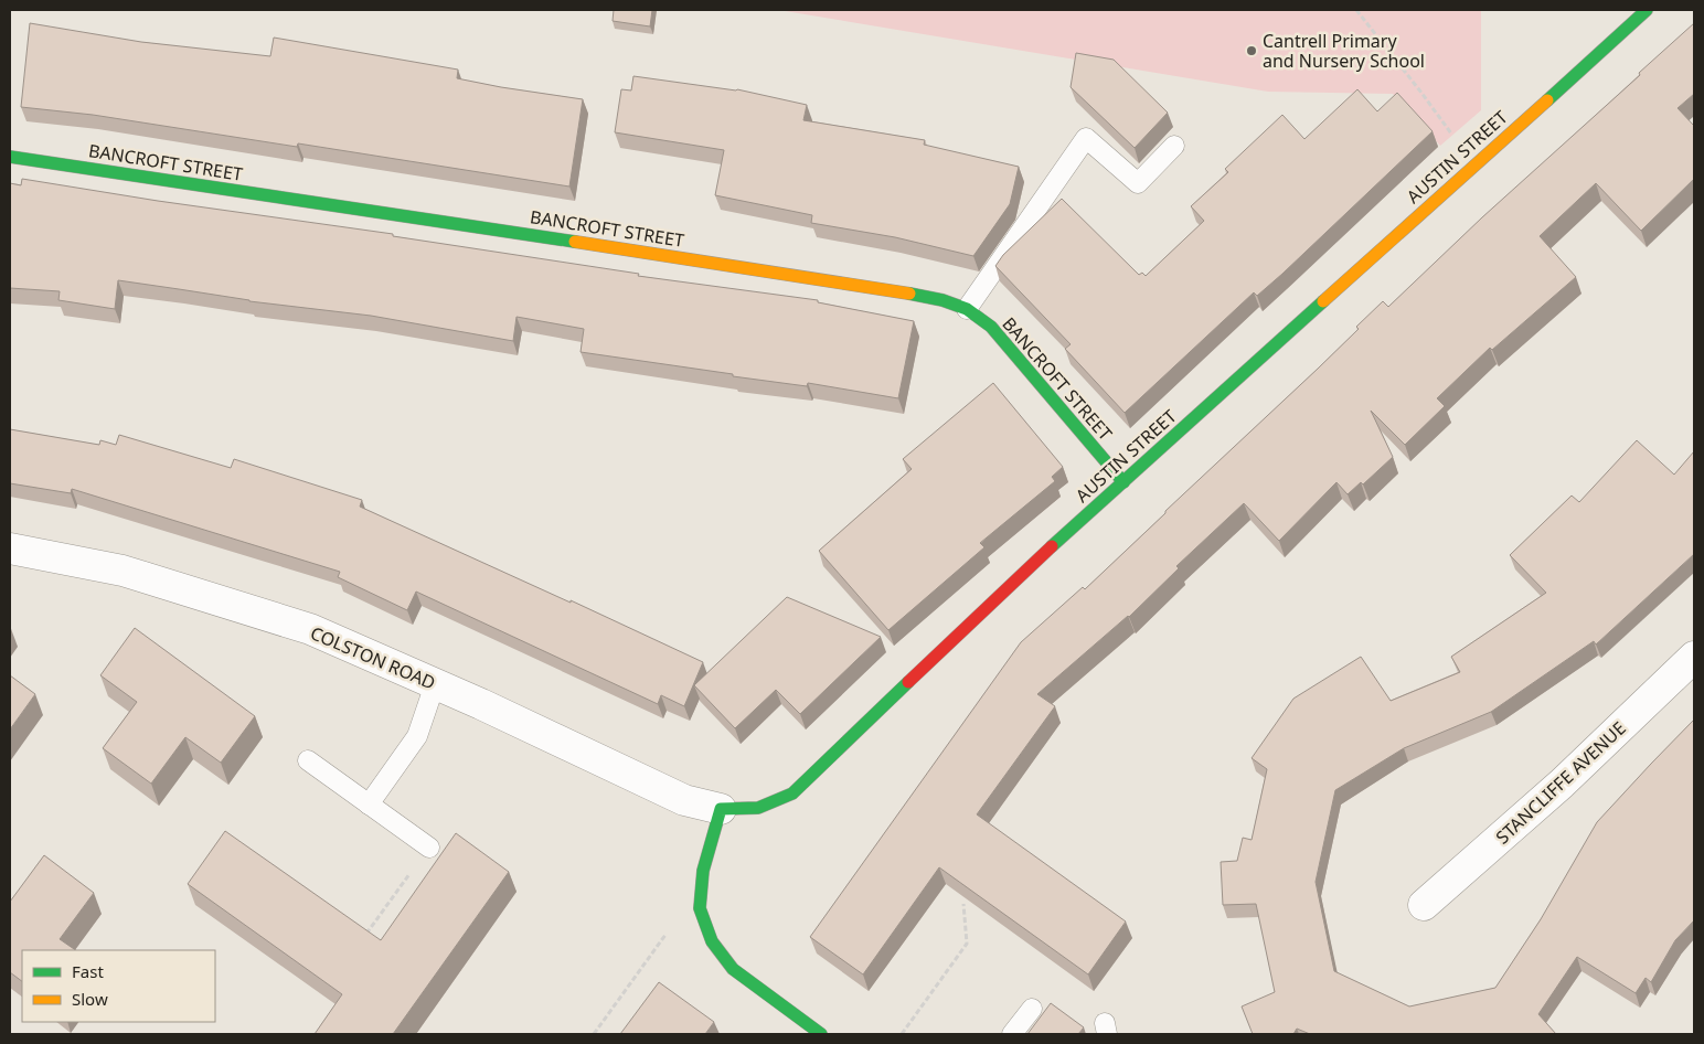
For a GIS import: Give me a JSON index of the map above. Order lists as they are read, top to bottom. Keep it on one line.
{"streets":{"street":["AUSTIN STREET","BANCROFT STREET","COLSTON ROAD","STANCLIFFE AVENUE"]},"crossings":[["AUSTIN STREET","BANCROFT STREET"],["AUSTIN STREET","COLSTON ROAD"]],"places":["Cantrell Primary and Nursery School"],"legend":["Fast","Slow"]}
